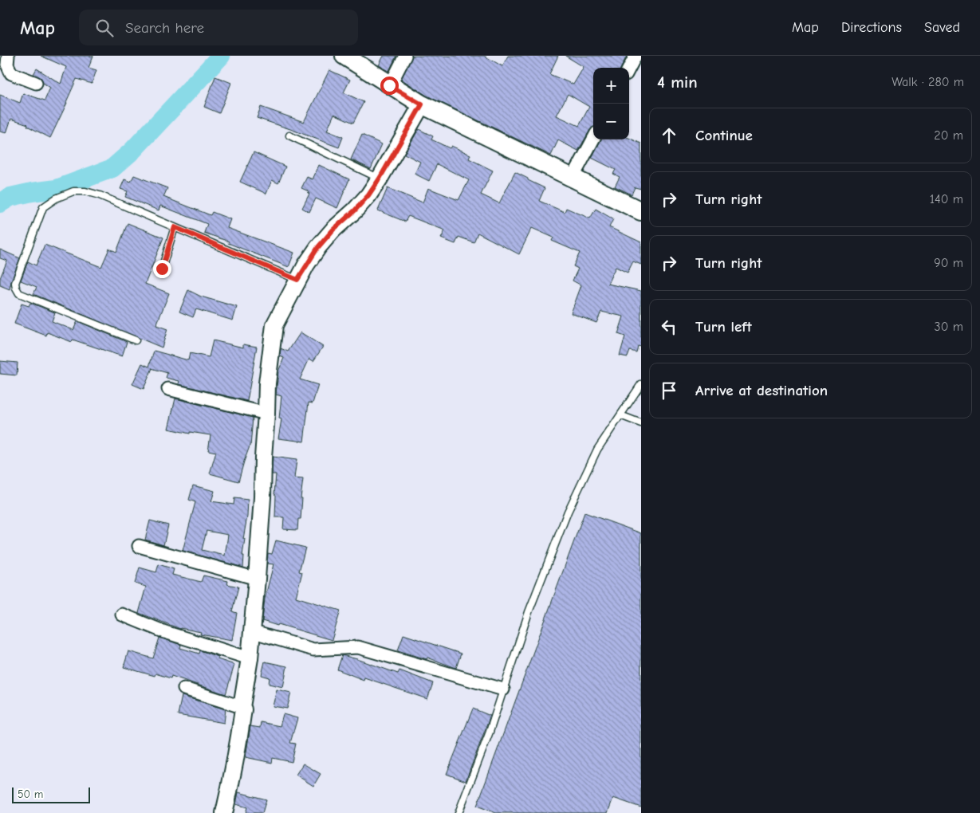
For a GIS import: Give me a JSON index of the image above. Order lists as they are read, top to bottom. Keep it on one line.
{"scale_bar":"50 m","page":{"header":"Map","search":"Search here","nav":["Map","Directions","Saved"],"heading":["4 min","Walk · 280 m"],"map_buttons":["+","−"],"list":[["Continue","20 m"],["Turn right","140 m"],["Turn right","90 m"],["Turn left","30 m"],"Arrive at destination"],"scale":"50 m"}}
